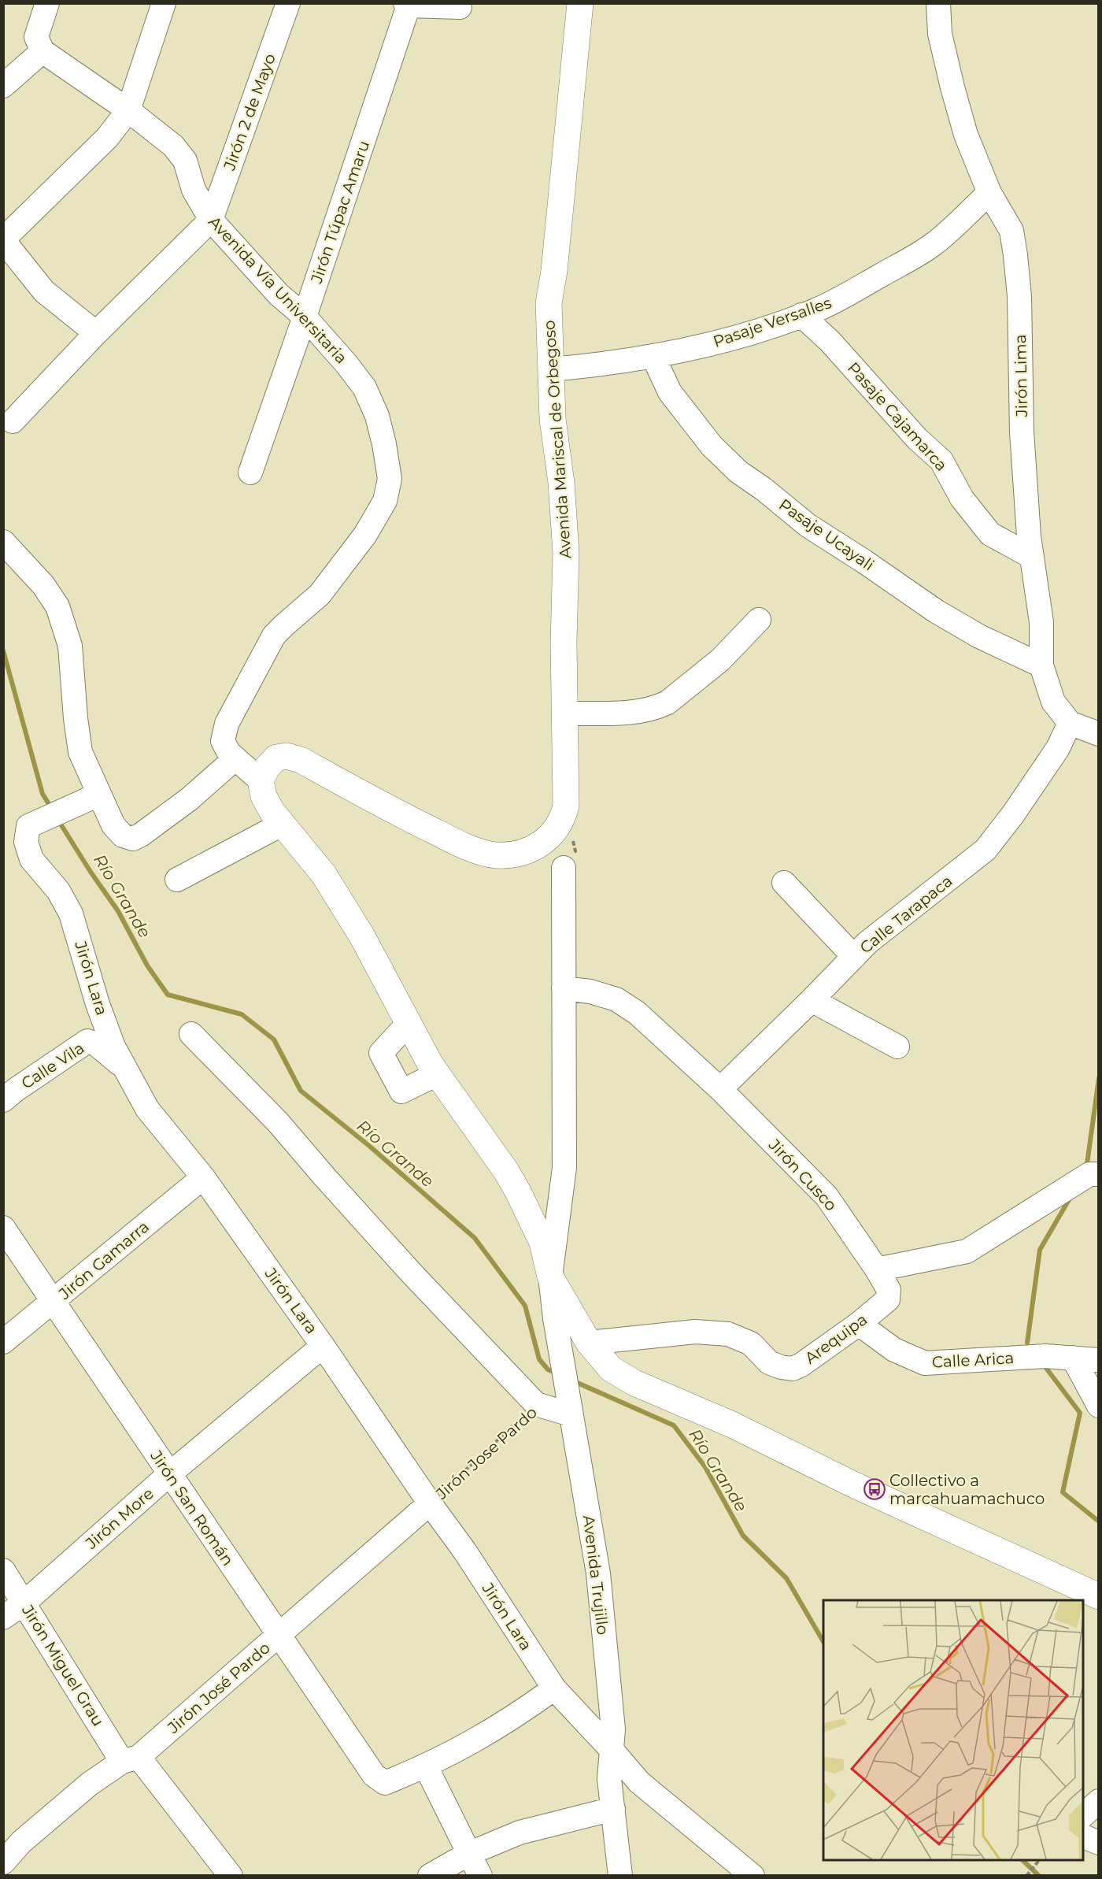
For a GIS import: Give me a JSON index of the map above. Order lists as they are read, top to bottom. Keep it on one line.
{"streets":{"highway":["Avenida Mariscal de Orbegoso"],"street":["Jirón 2 de Mayo","Jirón Túpac Amaru","Avenida Vía Universitaria","Pasaje Versalles","Jirón Lima","Pasaje Cajamarca","Pasaje Ucayali","Calle Tarapaca","Jirón Lara","Calle Vila","Jirón Cusco","Jirón Gamarra","Arequipa","Calle Arica","Jirón Jose Pardo","Jirón San Román","Jirón More","Avenida Trujillo","Jirón Miguel Grau","Jirón José Pardo"]},"crossings":[["Jirón 2 de Mayo","Avenida Vía Universitaria"],["Jirón Túpac Amaru","Avenida Vía Universitaria"],["Avenida Vía Universitaria","Avenida Mariscal de Orbegoso"],["Pasaje Versalles","Jirón Lima"],["Pasaje Versalles","Pasaje Cajamarca"],["Pasaje Versalles","Avenida Mariscal de Orbegoso"],["Pasaje Versalles","Pasaje Ucayali"],["Jirón Lima","Pasaje Cajamarca"],["Jirón Lima","Pasaje Ucayali"],["Jirón Lima","Calle Tarapaca"],["Calle Tarapaca","Jirón Cusco"],["Jirón Lara","Calle Vila"],["Jirón Lara","Jirón Gamarra"],["Jirón Lara","Jirón Jose Pardo"],["Jirón Lara","Jirón More"],["Jirón Lara","Avenida Trujillo"],["Jirón Lara","Jirón José Pardo"],["Jirón Cusco","Arequipa"],["Jirón Cusco","Avenida Trujillo"],["Jirón Gamarra","Jirón San Román"],["Arequipa","Calle Arica"],["Jirón Jose Pardo","Avenida Trujillo"],["Jirón Jose Pardo","Jirón José Pardo"],["Jirón San Román","Jirón More"],["Jirón San Román","Jirón José Pardo"],["Jirón More","Jirón Miguel Grau"],["Jirón Miguel Grau","Jirón José Pardo"]],"water":["Río Grande"],"places":{"bus stop":["Collectivo a marcahuamachuco"]}}
